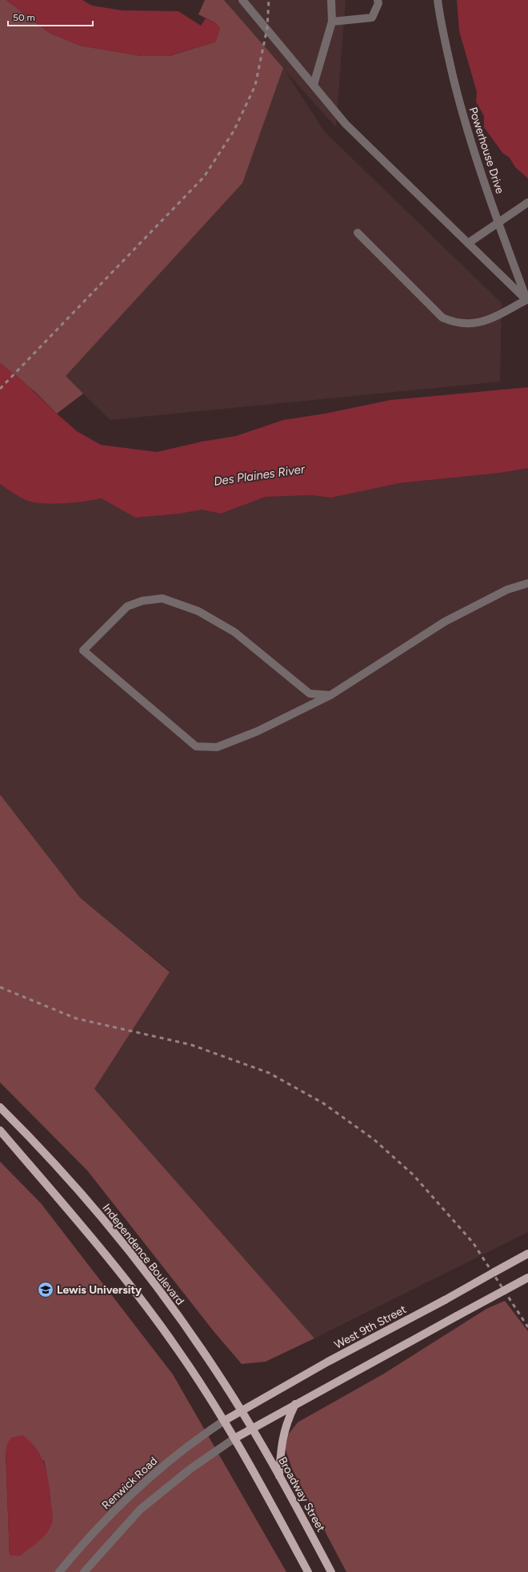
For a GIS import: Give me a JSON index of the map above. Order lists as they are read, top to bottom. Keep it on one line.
{"streets":{"main road":["Independence Boulevard","West 9th Street","Broadway Street"],"street":["Powerhouse Drive","Renwick Road"]},"crossings":[["Independence Boulevard","West 9th Street"],["Independence Boulevard","Broadway Street"],["West 9th Street","Renwick Road"]],"water":["Des Plaines River"],"places":{"school or university":["Lewis University"]},"scale_bar":"50 m"}
